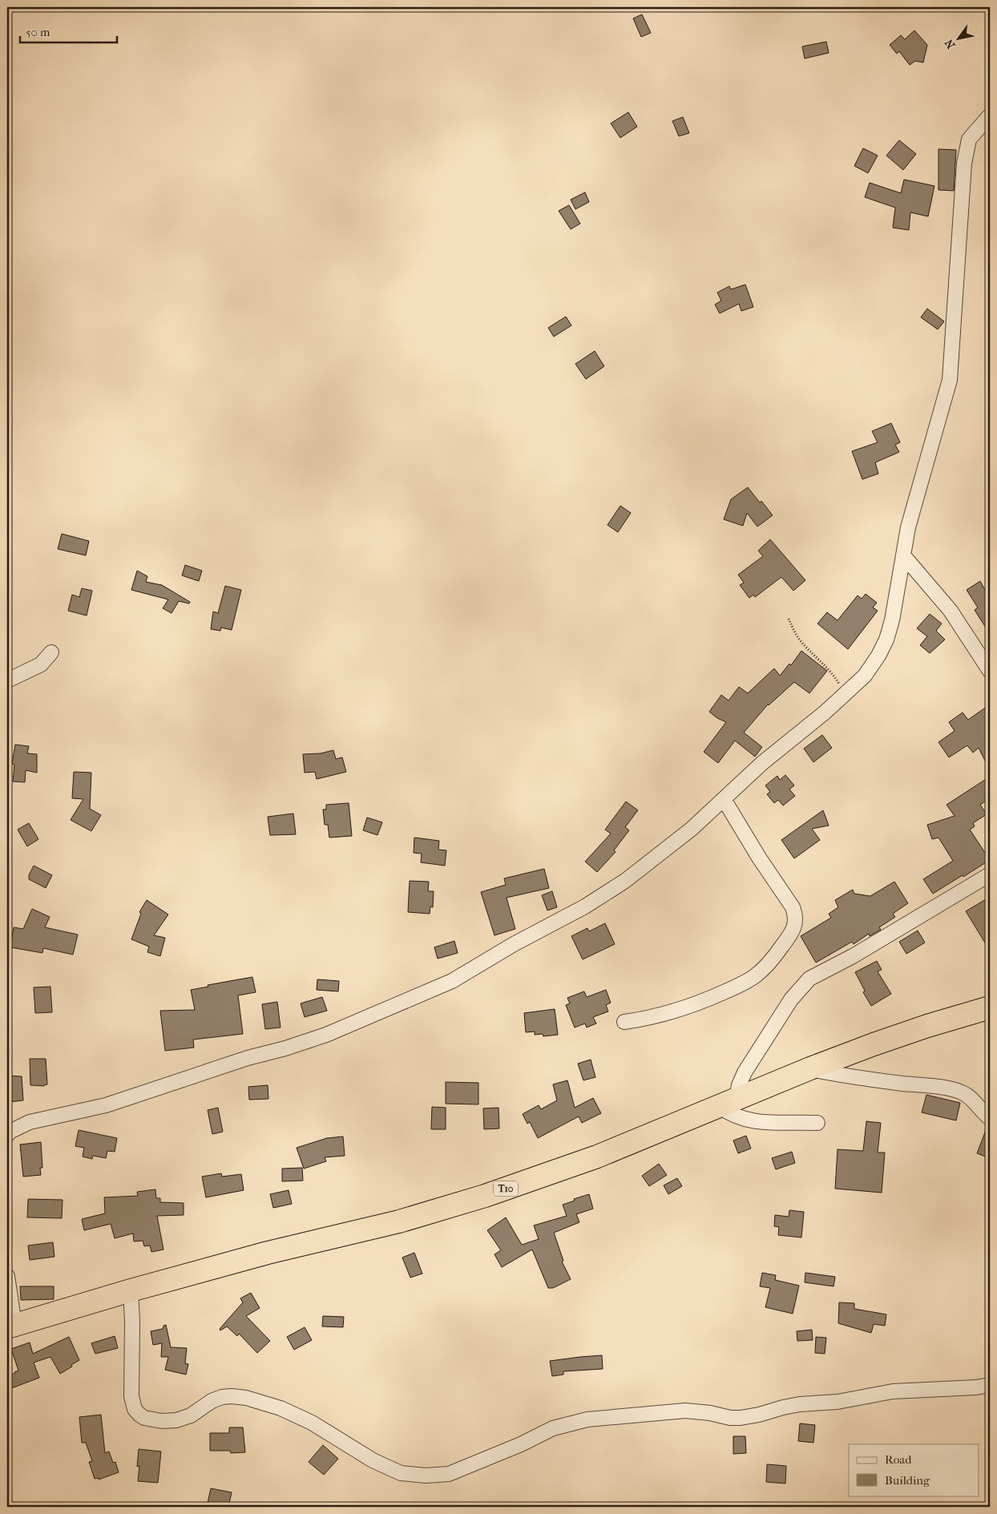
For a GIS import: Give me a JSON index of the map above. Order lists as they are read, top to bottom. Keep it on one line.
{"streets":{"highway":["T10"]},"legend":["Road","Building"],"scale_bar":"50 m","north":"bottom left"}
